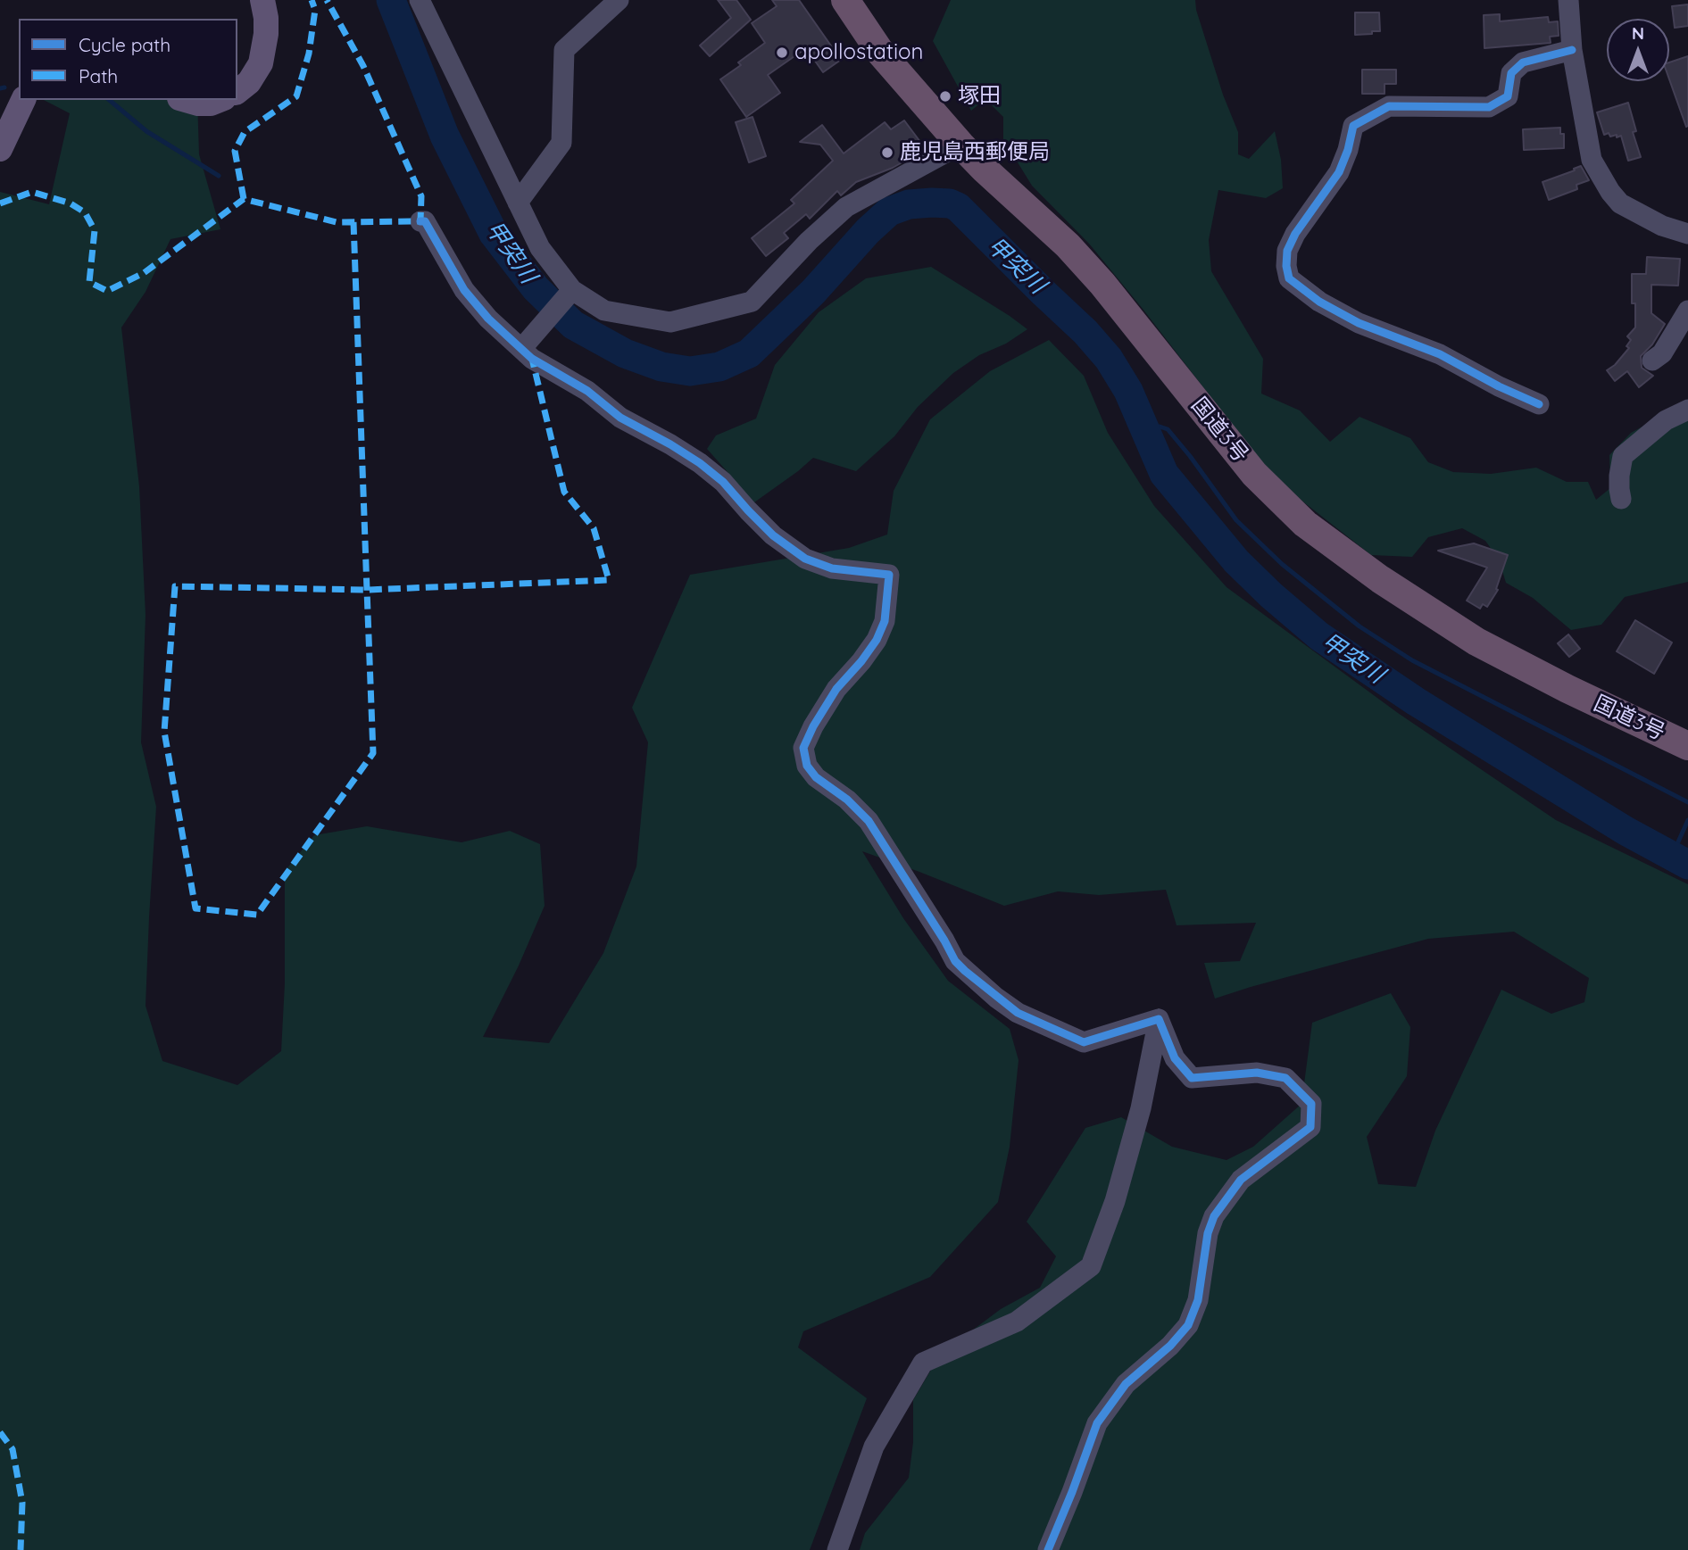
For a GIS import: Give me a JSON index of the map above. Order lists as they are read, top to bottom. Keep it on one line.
{"streets":{"highway":["国道3号"]},"water":["甲突川"],"places":["apollostation","塚田","鹿児島西郵便局"],"legend":["Cycle path","Path"],"north":"top"}
